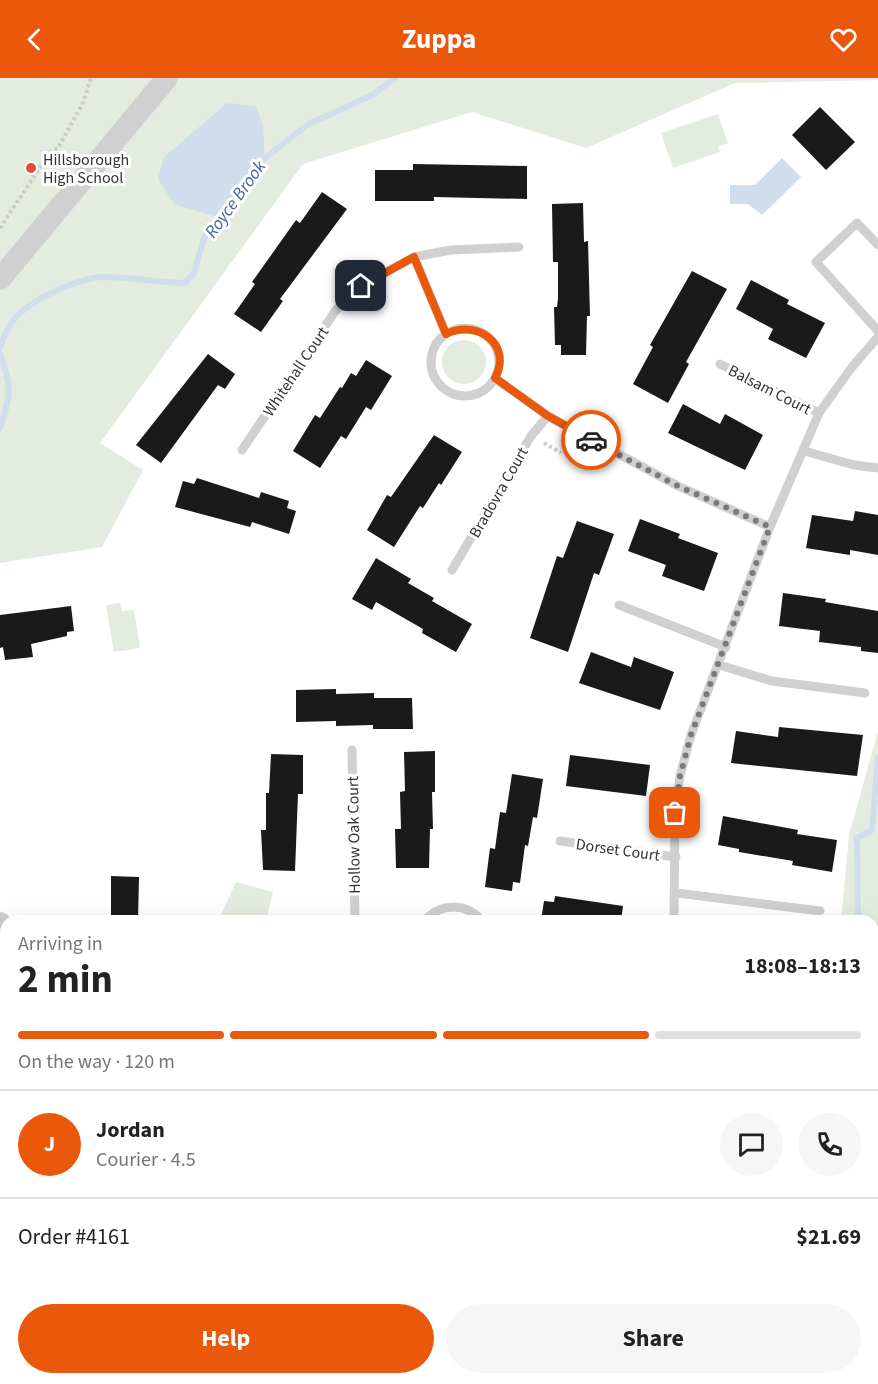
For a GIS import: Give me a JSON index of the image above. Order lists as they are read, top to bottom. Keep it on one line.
{"streets":{"lane":["Whitehall Court","Balsam Court","Bradovra Court","Hollow Oak Court","Dorset Court"]},"water":["Royce Brook"],"places":["Hillsborough High School"],"page":{"header":"Zuppa","heading":["2 min","Arriving in","18:08–18:13"],"panel":["Jordan","Courier · 4.5","Order #4161","$21.69"],"bar":"On the way · 120 m","round":"J","buttons":["Help","Share"]}}
